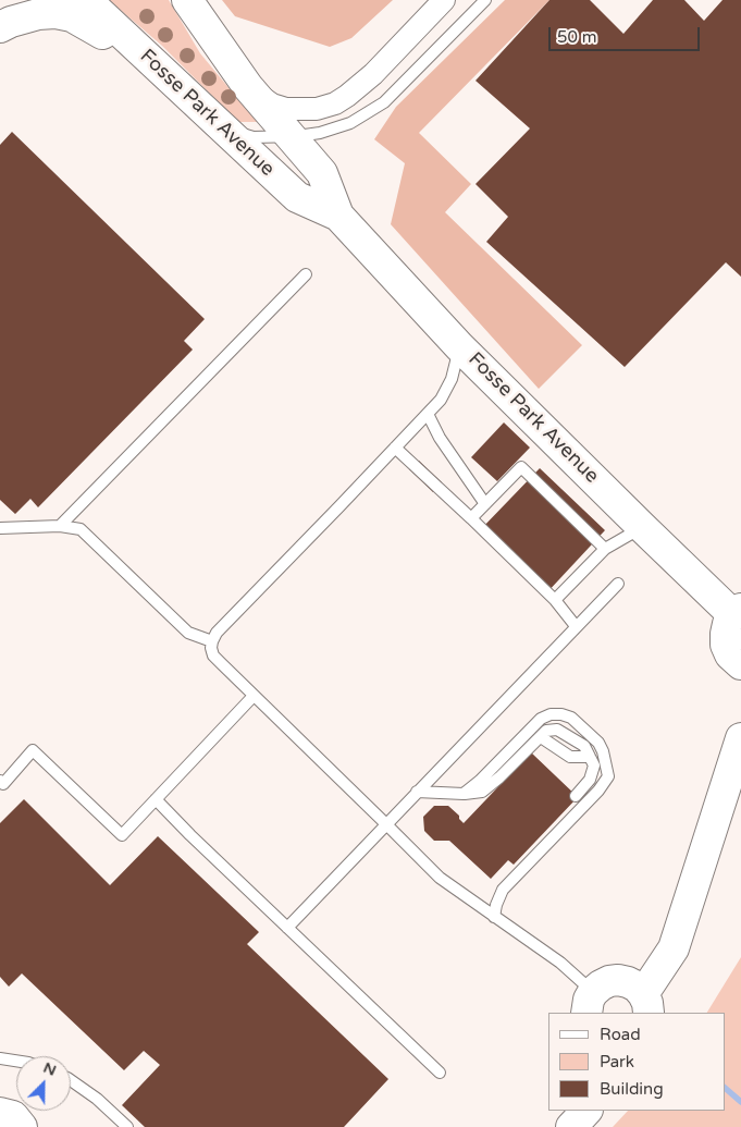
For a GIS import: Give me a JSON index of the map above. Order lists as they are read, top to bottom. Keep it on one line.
{"streets":{"street":["Fosse Park Avenue"]},"legend":["Road","Park","Building"],"scale_bar":"50 m","north":"top right"}
